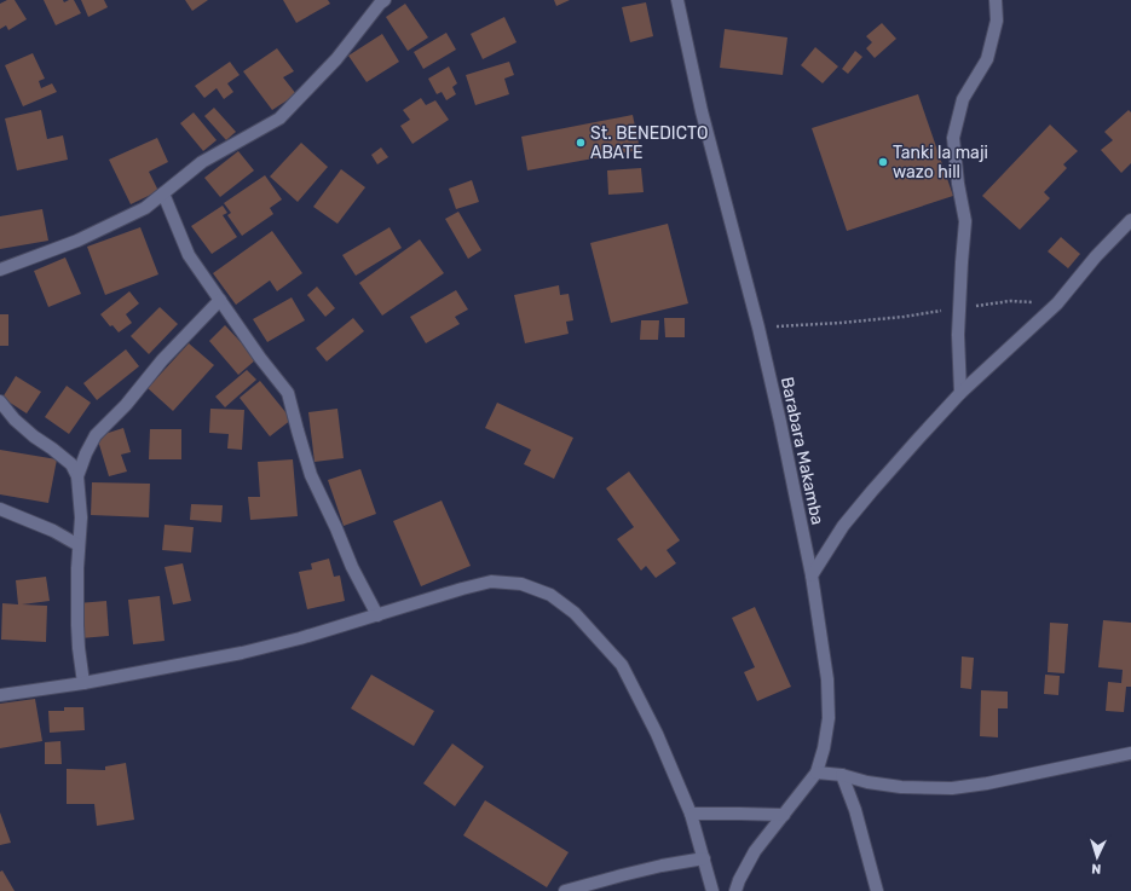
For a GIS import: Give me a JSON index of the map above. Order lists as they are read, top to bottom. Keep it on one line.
{"streets":{"street":["Barabara Makamba"]},"places":["St. BENEDICTO ABATE","Tanki la maji wazo hill"],"north":"bottom"}
